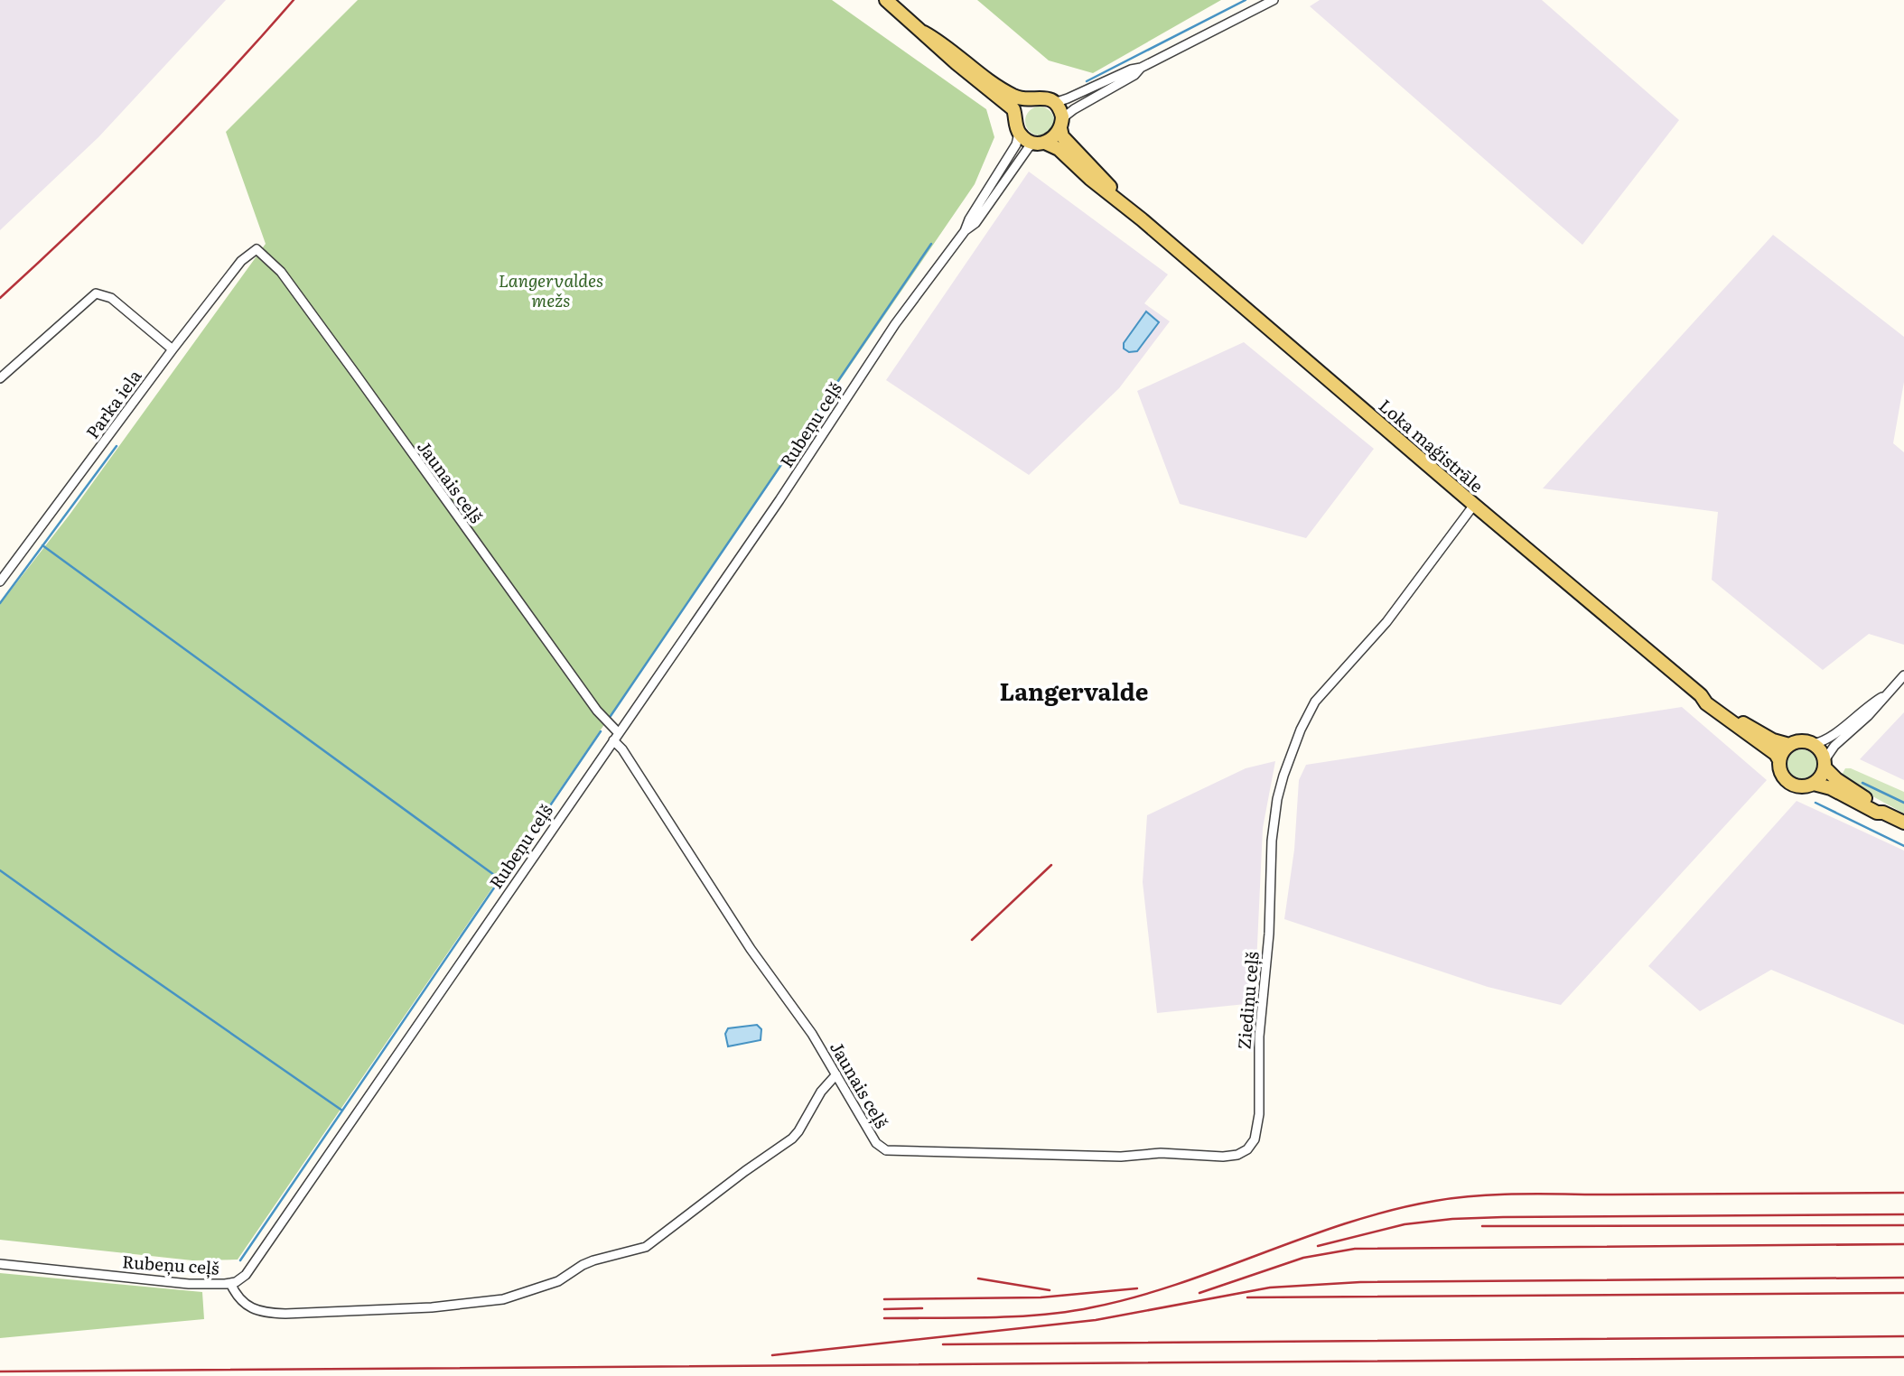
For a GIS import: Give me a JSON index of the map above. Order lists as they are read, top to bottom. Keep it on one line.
{"streets":{"main road":["Loka maģistrāle"],"street":["Parka iela","Rubeņu ceļš","Jaunais ceļš","Ziediņu ceļš"]},"crossings":[["Parka iela","Jaunais ceļš"],["Rubeņu ceļš","Loka maģistrāle"],["Rubeņu ceļš","Jaunais ceļš"],["Loka maģistrāle","Ziediņu ceļš"],["Jaunais ceļš","Ziediņu ceļš"]],"districts":["Langervalde"],"parks":["Langervaldes mežs"]}
